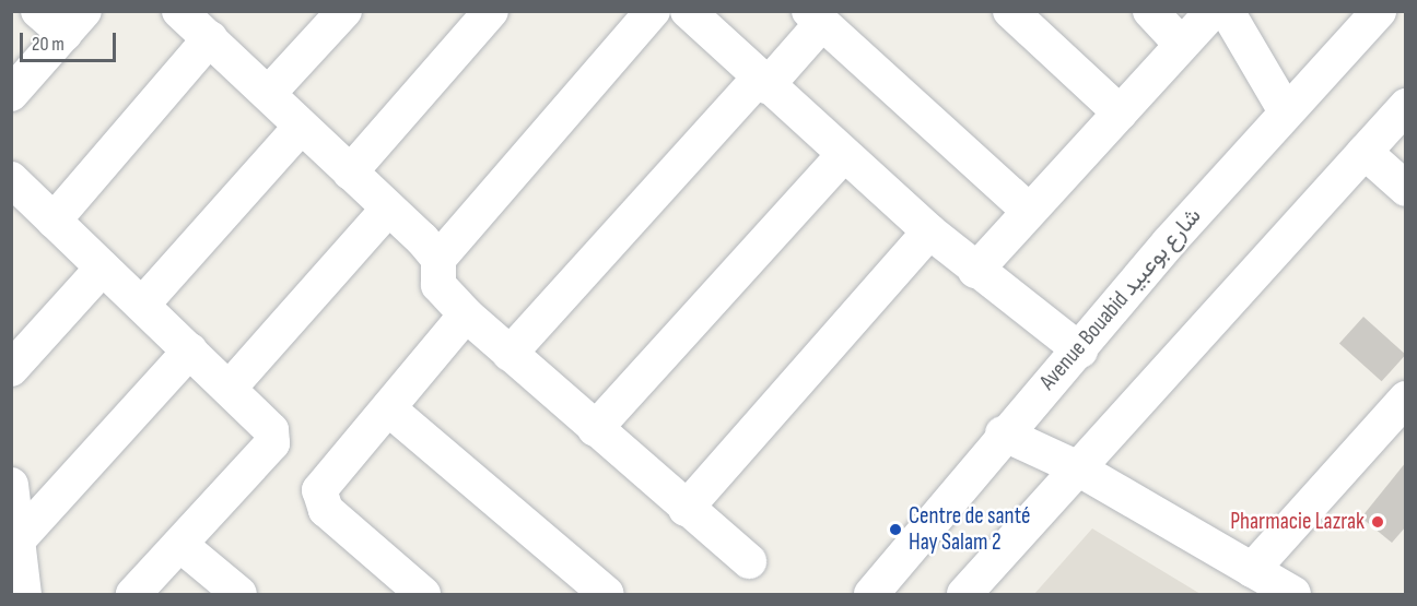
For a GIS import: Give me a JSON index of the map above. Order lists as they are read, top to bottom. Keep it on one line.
{"streets":{"street":["Avenue Bouabid شارع بوعبيد"]},"places":["Pharmacie Lazrak","Centre de santé Hay Salam 2"],"scale_bar":"20 m"}
